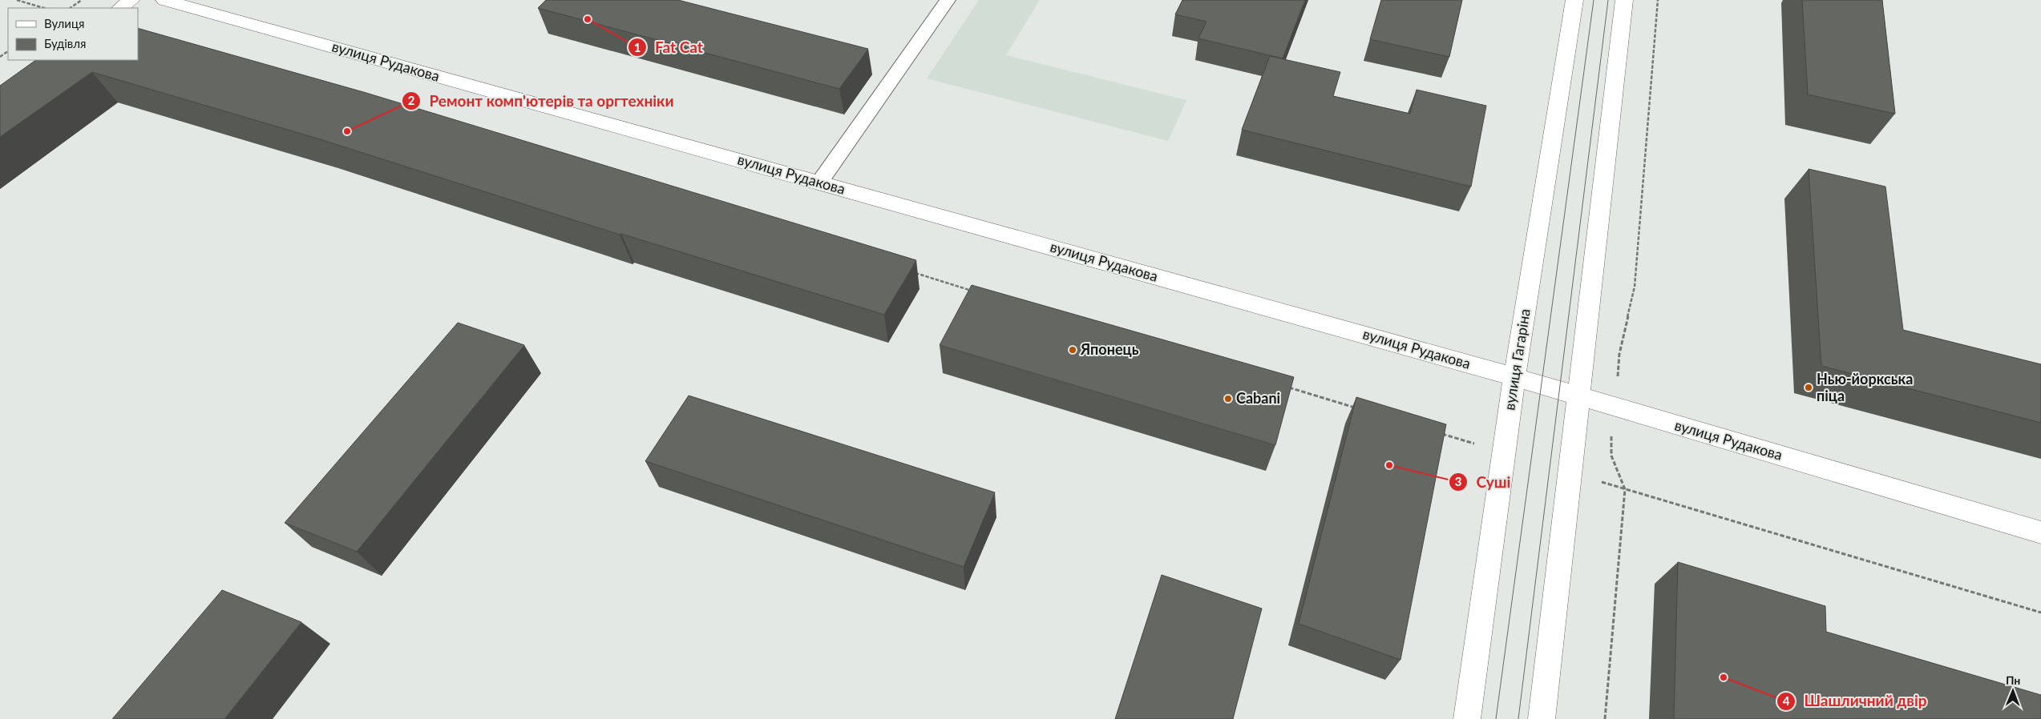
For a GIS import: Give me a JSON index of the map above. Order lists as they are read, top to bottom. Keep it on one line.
{"streets":{"street":["вулиця Рудакова","вулиця Гагаріна"]},"crossings":[["вулиця Рудакова","вулиця Гагаріна"]],"places":["Fat Cat","Ремонт комп'ютерів та оргтехніки","Японець","Нью-йоркська піца","Cabani","Суші","Шашличний двір"],"legend":["Вулиця","Будівля"],"north":"top"}
